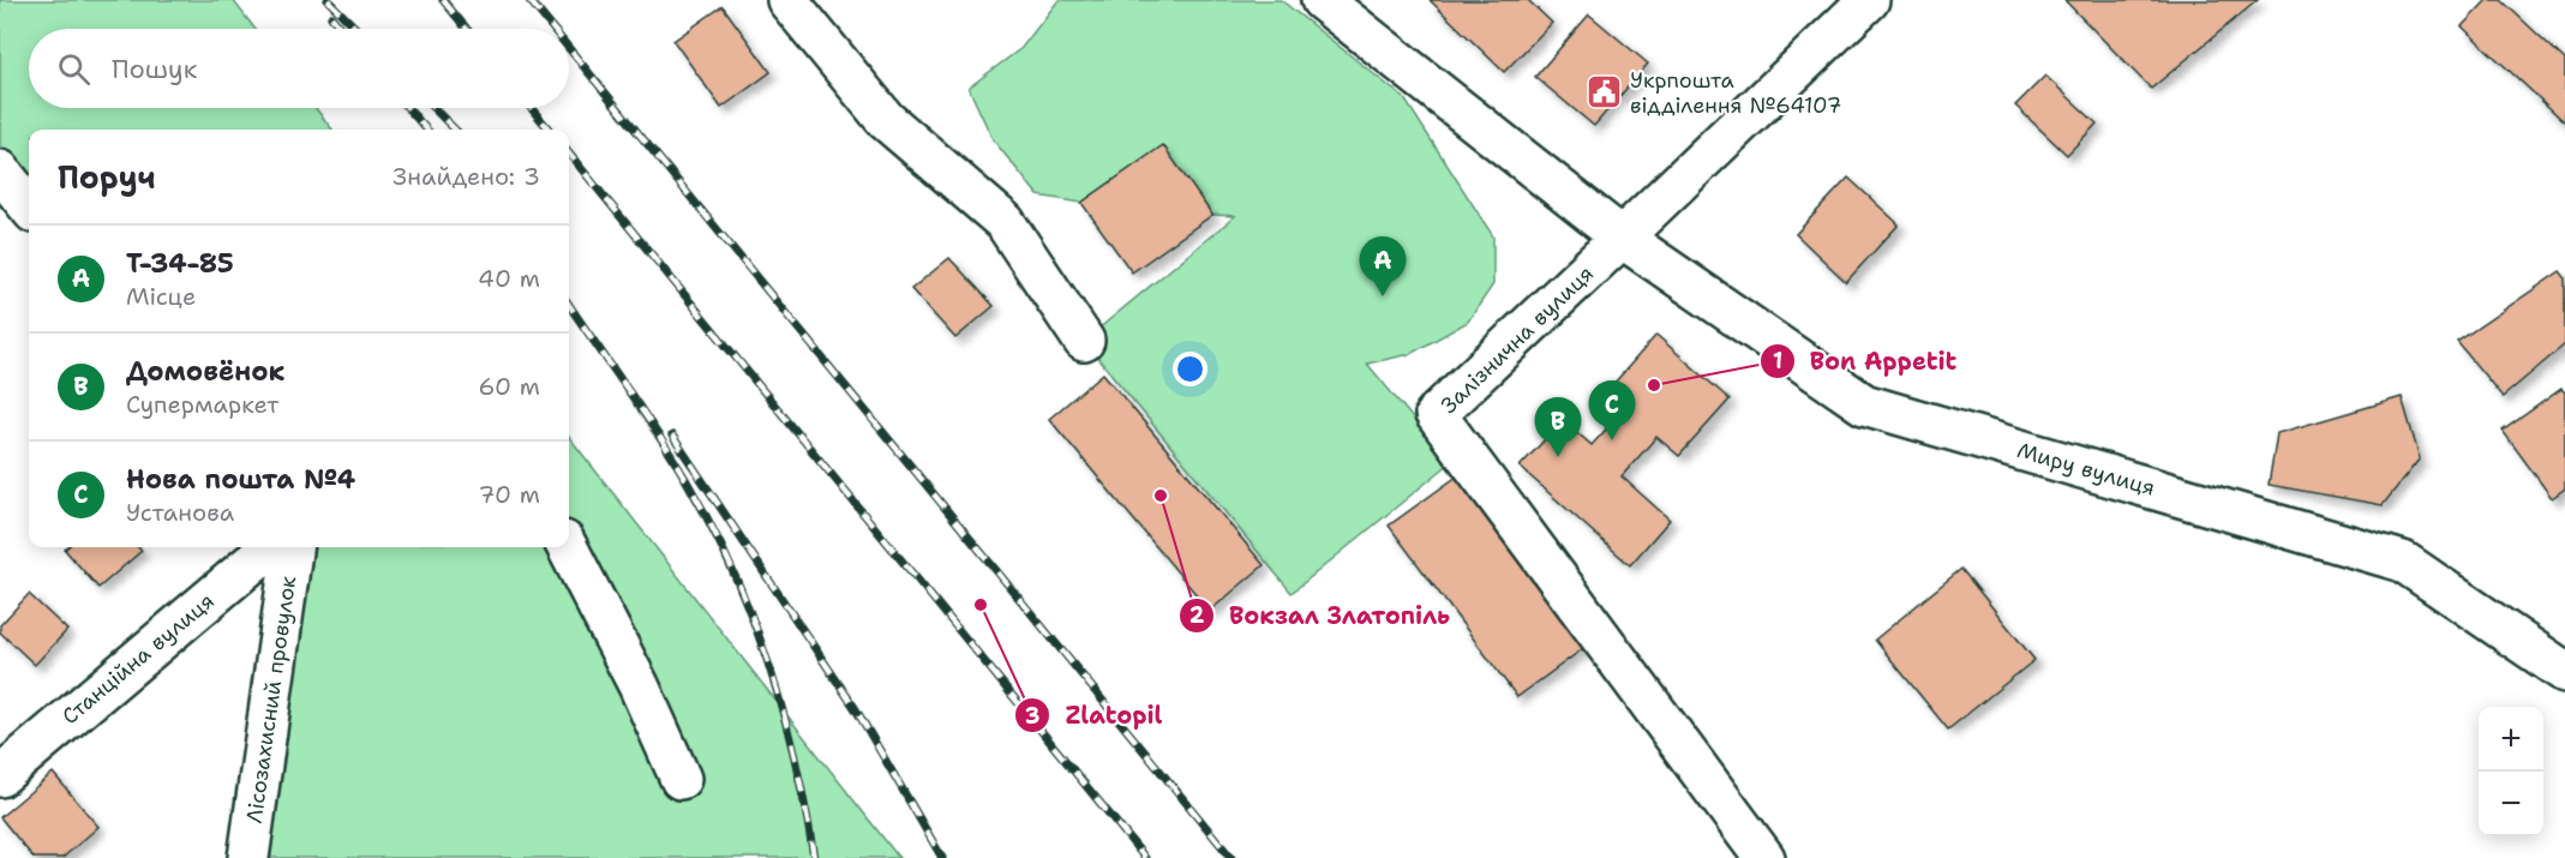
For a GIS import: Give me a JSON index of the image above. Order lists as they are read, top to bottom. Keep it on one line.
{"streets":{"street":["Залізнична вулиця","Миру вулиця","Станційна вулиця","Лісозахисний провулок"]},"crossings":[["Залізнична вулиця","Миру вулиця"]],"places":{"public building":["Укрпошта відділення №64107"],"other":["Bon Appetit","Вокзал Златопіль","Zlatopil"]},"page":{"search":"Пошук","heading":["Поруч","Знайдено: 3"],"list":[{"mark":"A","name":"Т-34-85","note":"Місце","value":"40 m"},{"mark":"B","name":"Домовёнок","note":"Супермаркет","value":"60 m"},{"mark":"C","name":"Нова пошта №4","note":"Установа","value":"70 m"}],"pins":["A","C","B"],"map_buttons":["+","−"]}}
